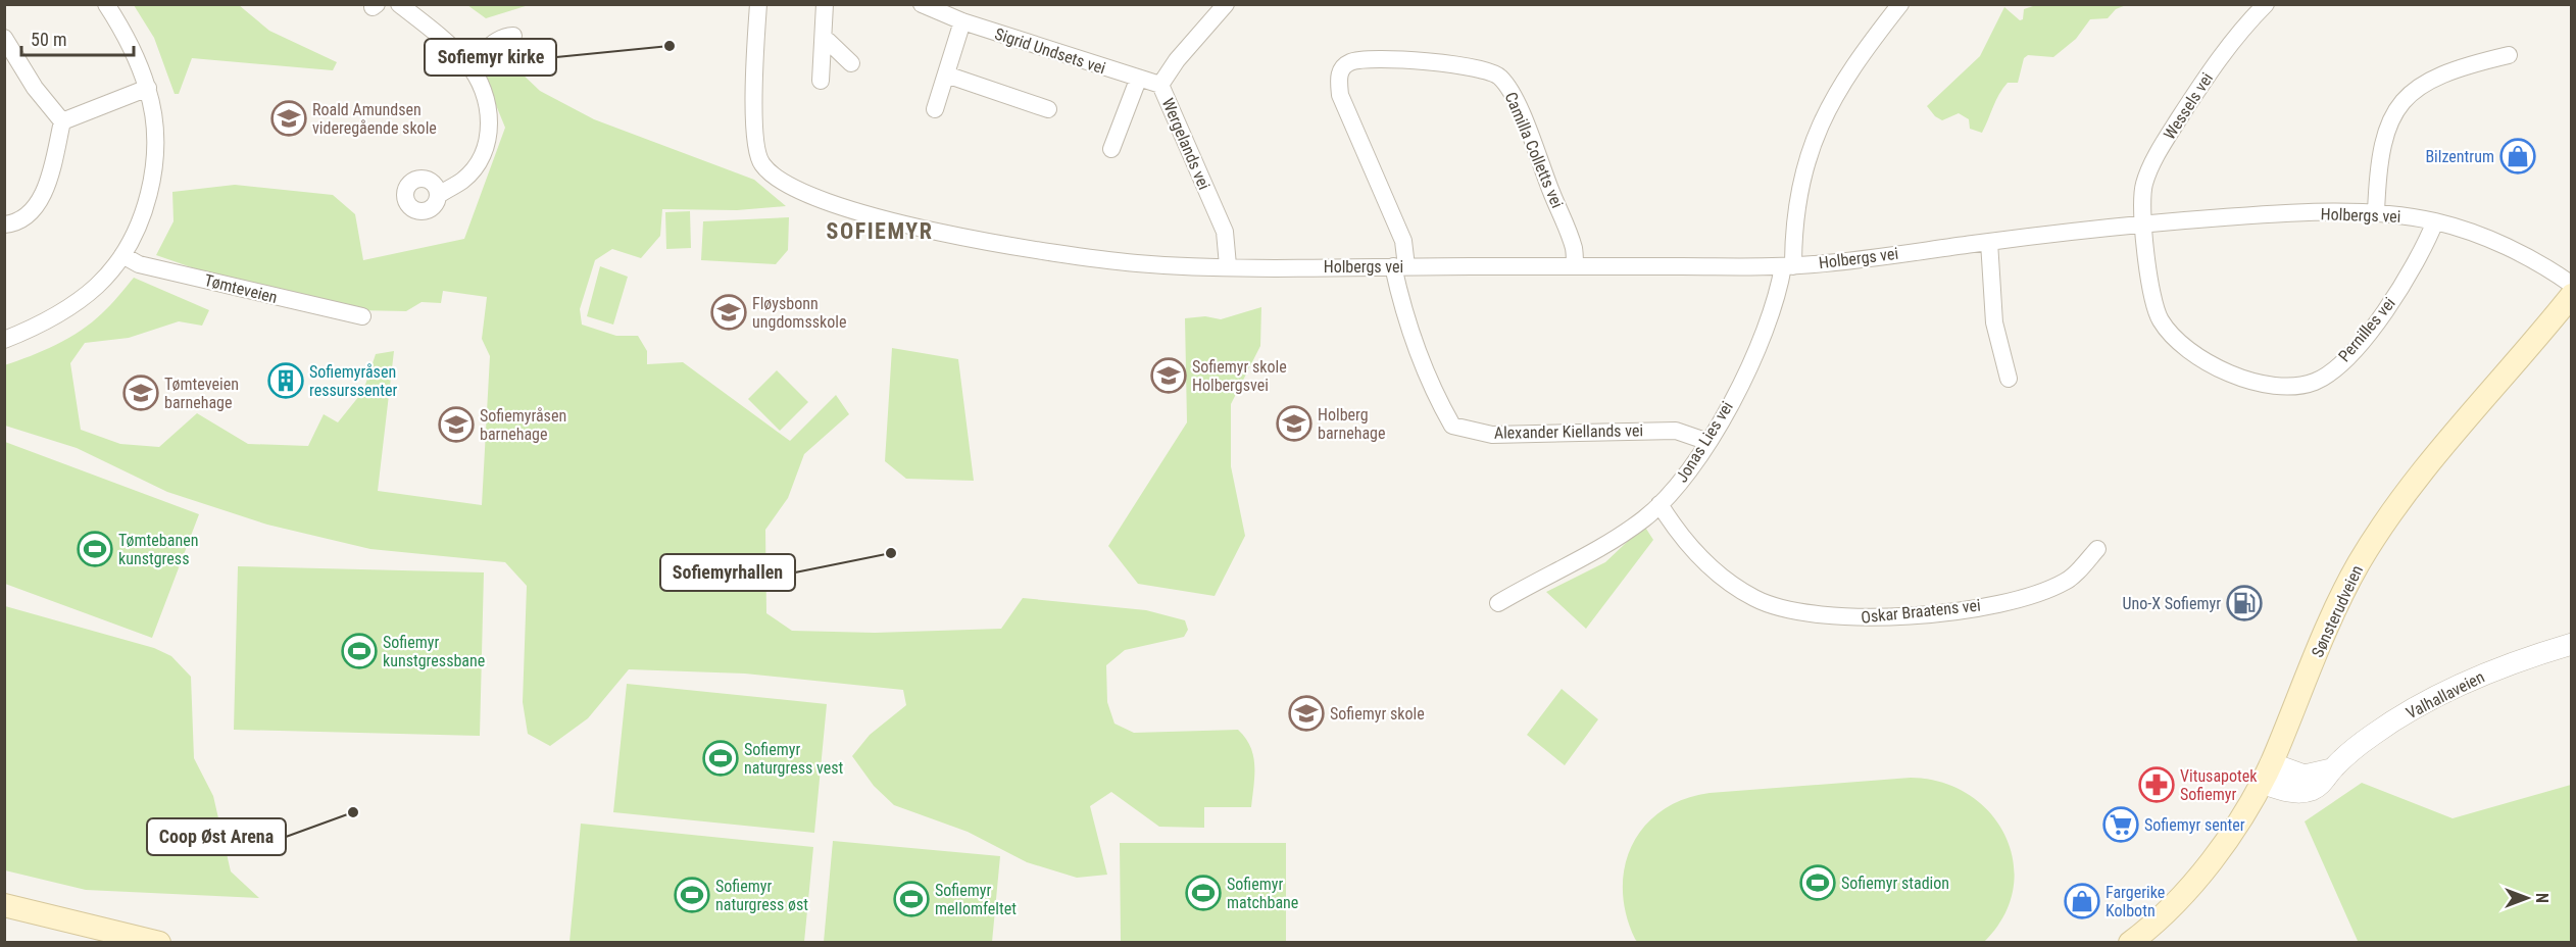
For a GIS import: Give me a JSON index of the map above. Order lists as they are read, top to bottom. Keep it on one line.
{"streets":{"main road":["Sønsterudveien"],"street":["Sigrid Undsets vei","Wessels vei","Wergelands vei","Camilla Colletts vei","Holbergs vei","Tømteveien","Pernilles vei","Alexander Kiellands vei","Jonas Lies vei","Oskar Braatens vei","Valhallaveien"]},"crossings":[["Sigrid Undsets vei","Wergelands vei"],["Wessels vei","Holbergs vei"],["Wessels vei","Pernilles vei"],["Wergelands vei","Holbergs vei"],["Camilla Colletts vei","Holbergs vei"],["Camilla Colletts vei","Alexander Kiellands vei"],["Holbergs vei","Pernilles vei"],["Holbergs vei","Alexander Kiellands vei"],["Holbergs vei","Jonas Lies vei"],["Alexander Kiellands vei","Jonas Lies vei"],["Jonas Lies vei","Oskar Braatens vei"],["Sønsterudveien","Valhallaveien"]],"districts":["SOFIEMYR"],"places":{"other":["Sofiemyr kirke","Sofiemyrhallen","Coop Øst Arena"],"school or university":["Roald Amundsen videregående skole","Fløysbonn ungdomsskole","Sofiemyr skole Holbergsvei","Tømteveien barnehage","Holberg barnehage","Sofiemyråsen barnehage","Sofiemyr skole"],"shop":["Bilzentrum","Fargerike Kolbotn"],"building":["Sofiemyråsen ressurssenter"],"sports":["Tømtebanen kunstgress","Sofiemyr kunstgressbane","Sofiemyr naturgress vest","Sofiemyr stadion","Sofiemyr matchbane","Sofiemyr naturgress øst","Sofiemyr mellomfeltet"],"fuel station":["Uno-X Sofiemyr"],"pharmacy":["Vitusapotek Sofiemyr"],"supermarket":["Sofiemyr senter"]},"scale_bar":"50 m","north":"right"}
